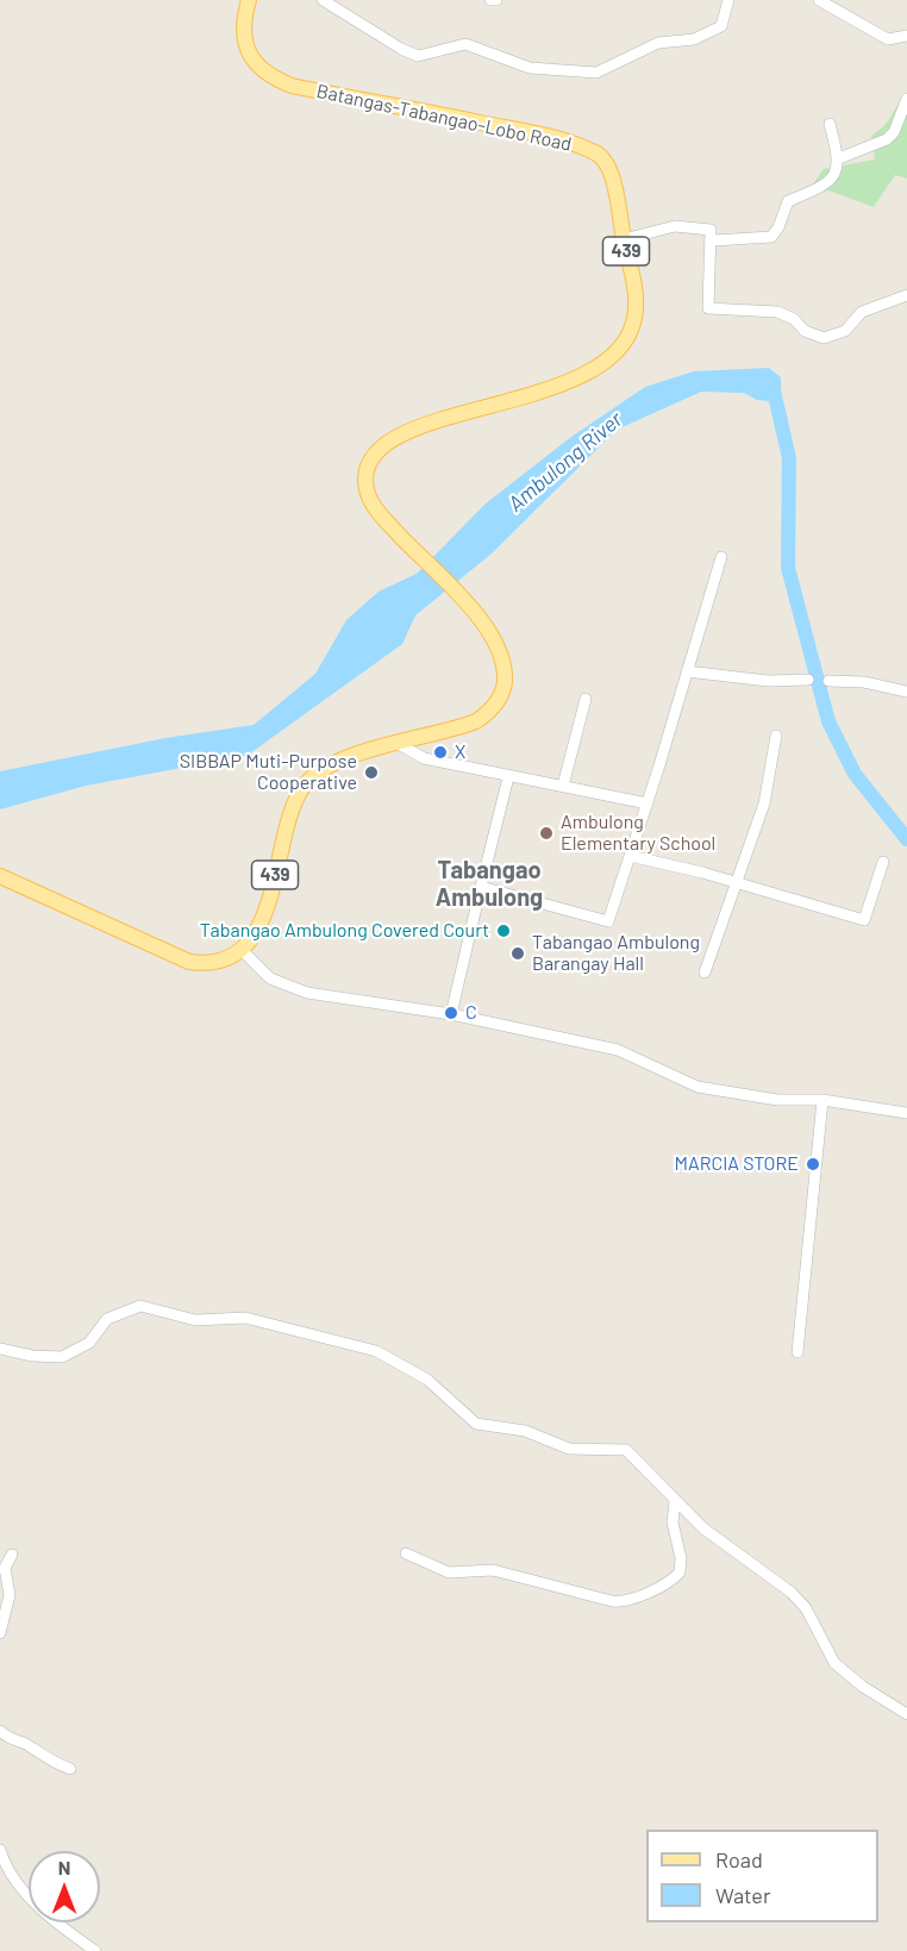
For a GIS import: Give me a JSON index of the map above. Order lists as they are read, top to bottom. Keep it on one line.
{"streets":{"main road":["Batangas-Tabangao-Lobo Road","439"]},"districts":["Tabangao Ambulong"],"water":["Ambulong River"],"places":["X","SIBBAP Muti-Purpose Cooperative","Ambulong Elementary School","Tabangao Ambulong Covered Court","Tabangao Ambulong Barangay Hall","C","MARCIA STORE"],"legend":["Road","Water"],"north":"top"}
